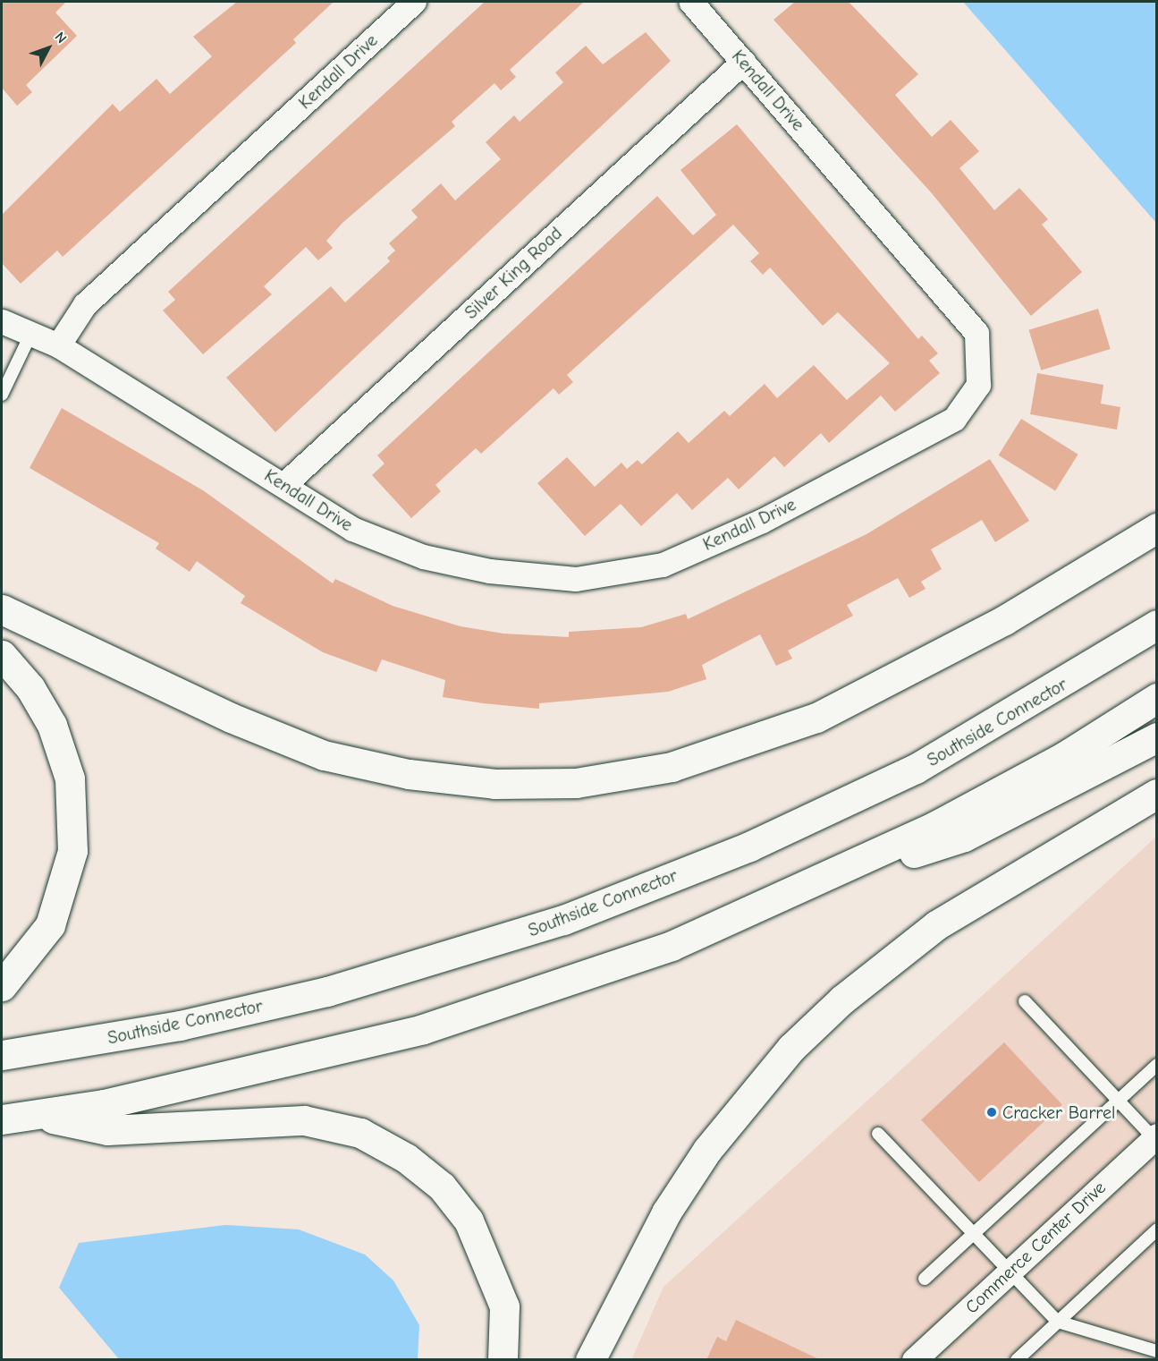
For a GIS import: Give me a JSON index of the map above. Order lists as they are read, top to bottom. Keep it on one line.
{"streets":{"main road":["Southside Connector"],"street":["Kendall Drive","Silver King Road","Commerce Center Drive"]},"crossings":[["Kendall Drive","Silver King Road"]],"places":["Cracker Barrel"],"north":"top right"}
